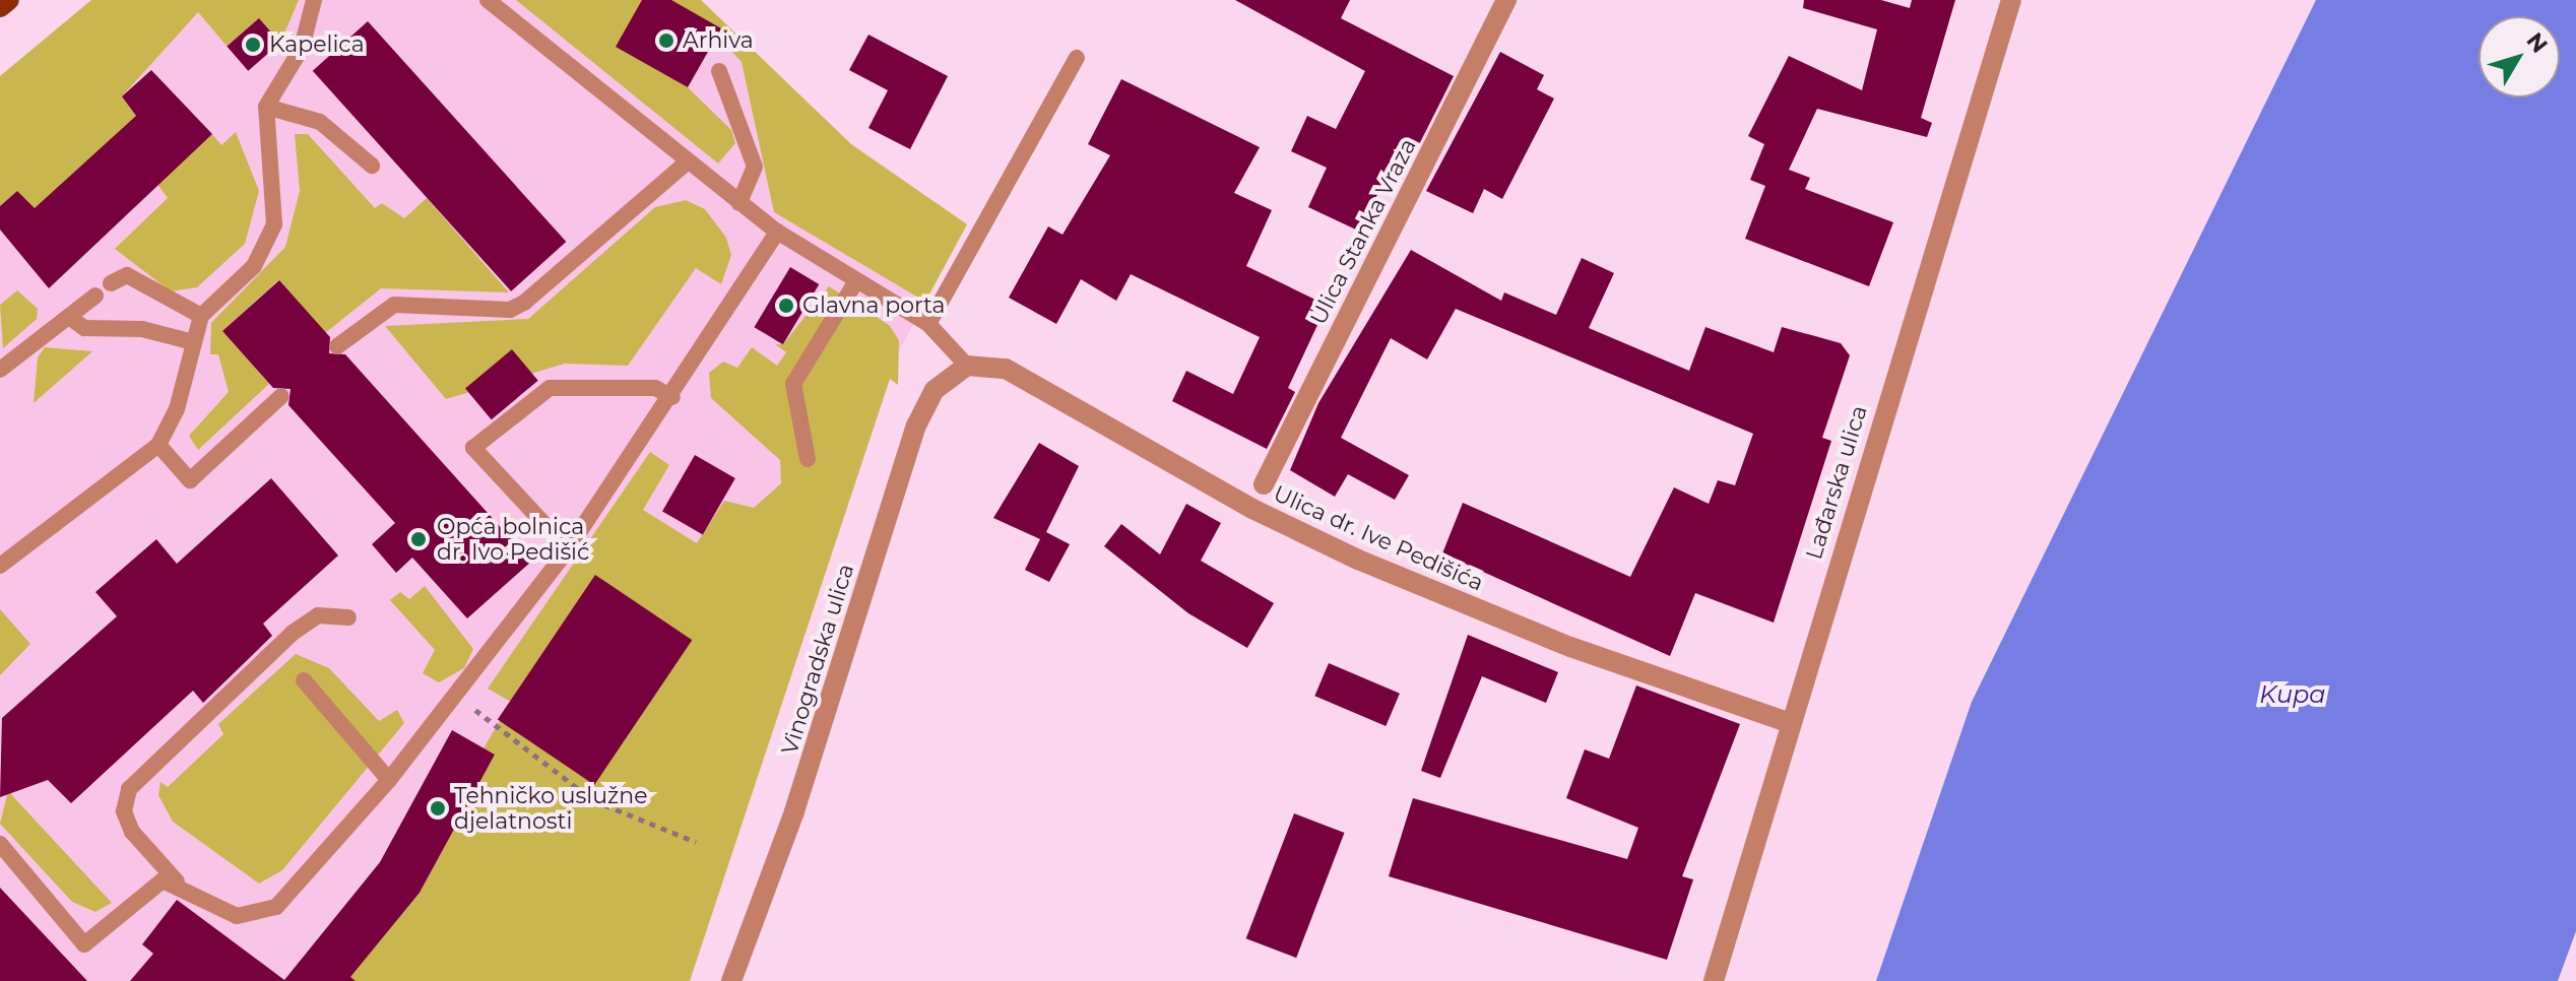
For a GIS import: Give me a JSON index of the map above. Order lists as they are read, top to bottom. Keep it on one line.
{"streets":{"street":["Ulica Stanka Vraza","Lađarska ulica","Ulica dr. Ive Pedišića","Vinogradska ulica"]},"crossings":[["Lađarska ulica","Ulica dr. Ive Pedišića"],["Ulica dr. Ive Pedišića","Vinogradska ulica"]],"water":["Kupa"],"places":["Arhiva","Kapelica","Glavna porta","Opća bolnica dr. Ivo Pedišić","Tehničko uslužne djelatnosti"],"north":"top right"}
